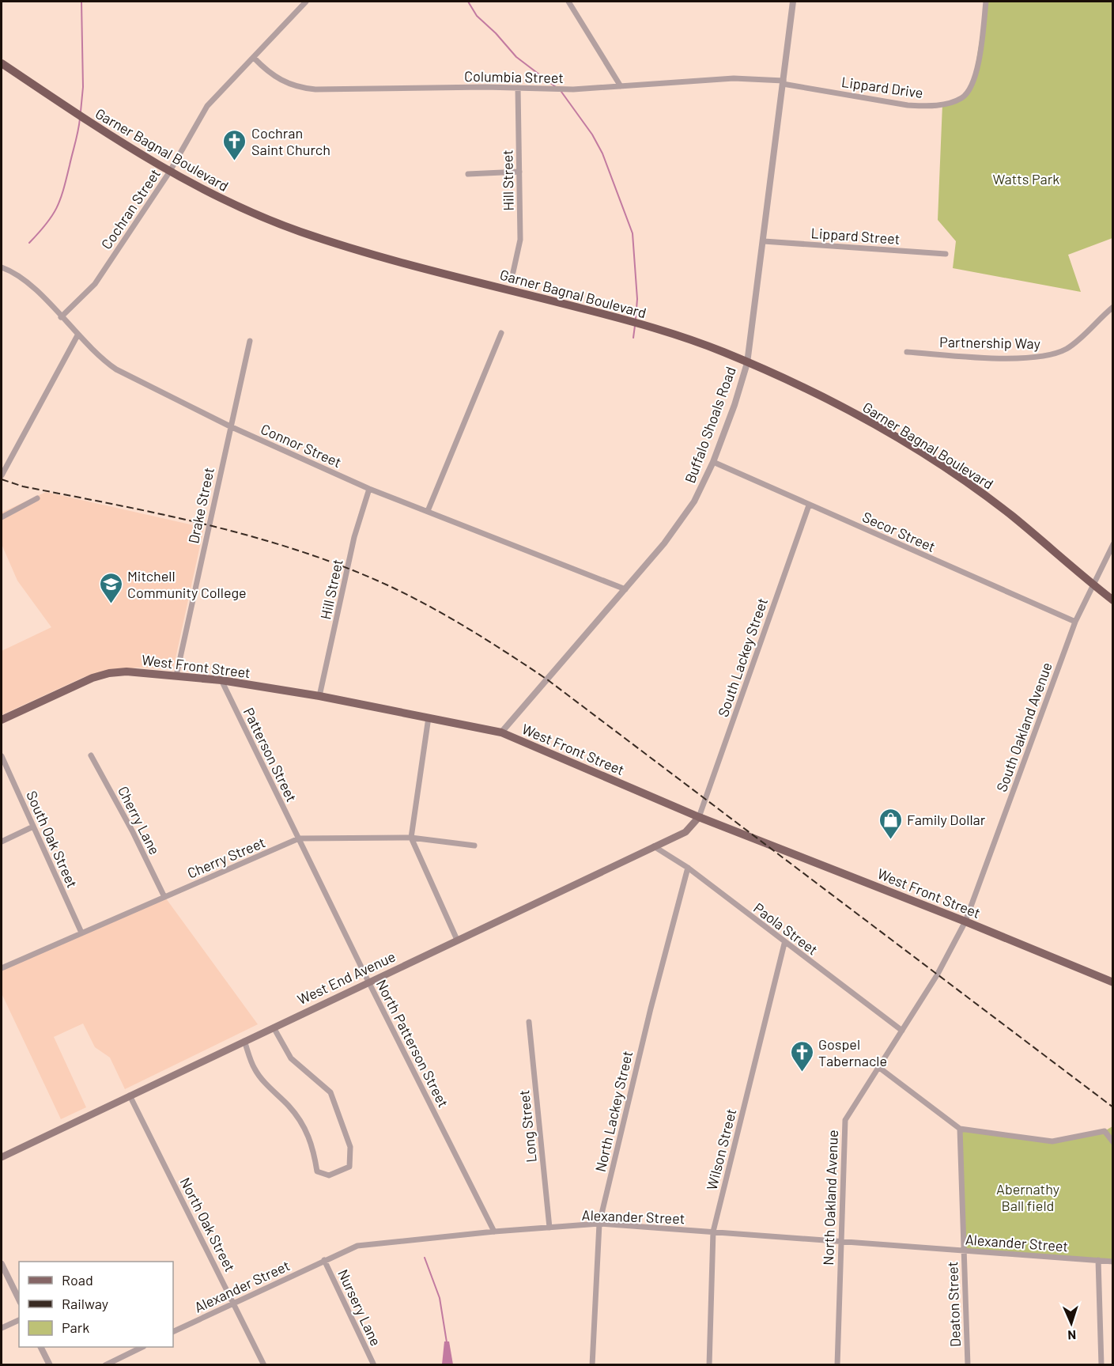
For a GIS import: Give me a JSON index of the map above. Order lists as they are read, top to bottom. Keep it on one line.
{"streets":{"highway":["Garner Bagnal Boulevard"],"main road":["West Front Street","West End Avenue"],"street":["Columbia Street","Lippard Drive","Hill Street","Cochran Street","Lippard Street","Partnership Way","Buffalo Shoals Road","Connor Street","Drake Street","Secor Street","South Lackey Street","South Oakland Avenue","Patterson Street","Cherry Lane","South Oak Street","Cherry Street","Paola Street","North Patterson Street","North Lackey Street","Long Street","Wilson Street","North Oakland Avenue","Alexander Street","North Oak Street","Deaton Street","Nursery Lane"]},"crossings":[["Columbia Street","Lippard Drive"],["Columbia Street","Hill Street"],["Columbia Street","Cochran Street"],["Columbia Street","Buffalo Shoals Road"],["Lippard Drive","Buffalo Shoals Road"],["Garner Bagnal Boulevard","Cochran Street"],["Garner Bagnal Boulevard","Buffalo Shoals Road"],["Garner Bagnal Boulevard","South Oakland Avenue"],["Hill Street","Connor Street"],["Hill Street","West Front Street"],["Cochran Street","Connor Street"],["Lippard Street","Buffalo Shoals Road"],["Buffalo Shoals Road","Connor Street"],["Buffalo Shoals Road","Secor Street"],["Buffalo Shoals Road","West Front Street"],["Connor Street","Drake Street"],["Drake Street","West Front Street"],["Secor Street","South Lackey Street"],["Secor Street","South Oakland Avenue"],["South Lackey Street","West Front Street"],["South Lackey Street","West End Avenue"],["West Front Street","South Oakland Avenue"],["West Front Street","Patterson Street"],["West Front Street","West End Avenue"],["West Front Street","North Oakland Avenue"],["South Oakland Avenue","North Oakland Avenue"],["Patterson Street","Cherry Street"],["Patterson Street","North Patterson Street"],["Cherry Lane","Cherry Street"],["South Oak Street","Cherry Street"],["Cherry Street","North Patterson Street"],["Paola Street","West End Avenue"],["Paola Street","North Lackey Street"],["Paola Street","Wilson Street"],["Paola Street","North Oakland Avenue"],["West End Avenue","North Patterson Street"],["West End Avenue","North Oak Street"],["North Patterson Street","Alexander Street"],["North Lackey Street","Alexander Street"],["Long Street","Alexander Street"],["Wilson Street","Alexander Street"],["North Oakland Avenue","Alexander Street"],["Alexander Street","North Oak Street"],["Alexander Street","Deaton Street"],["Alexander Street","Nursery Lane"]],"parks":["Watts Park","Abernathy Ball field"],"places":{"church":["Cochran Saint Church","Gospel Tabernacle"],"school or university":["Mitchell Community College"],"shop":["Family Dollar"]},"legend":["Road","Railway","Park"],"north":"bottom"}
